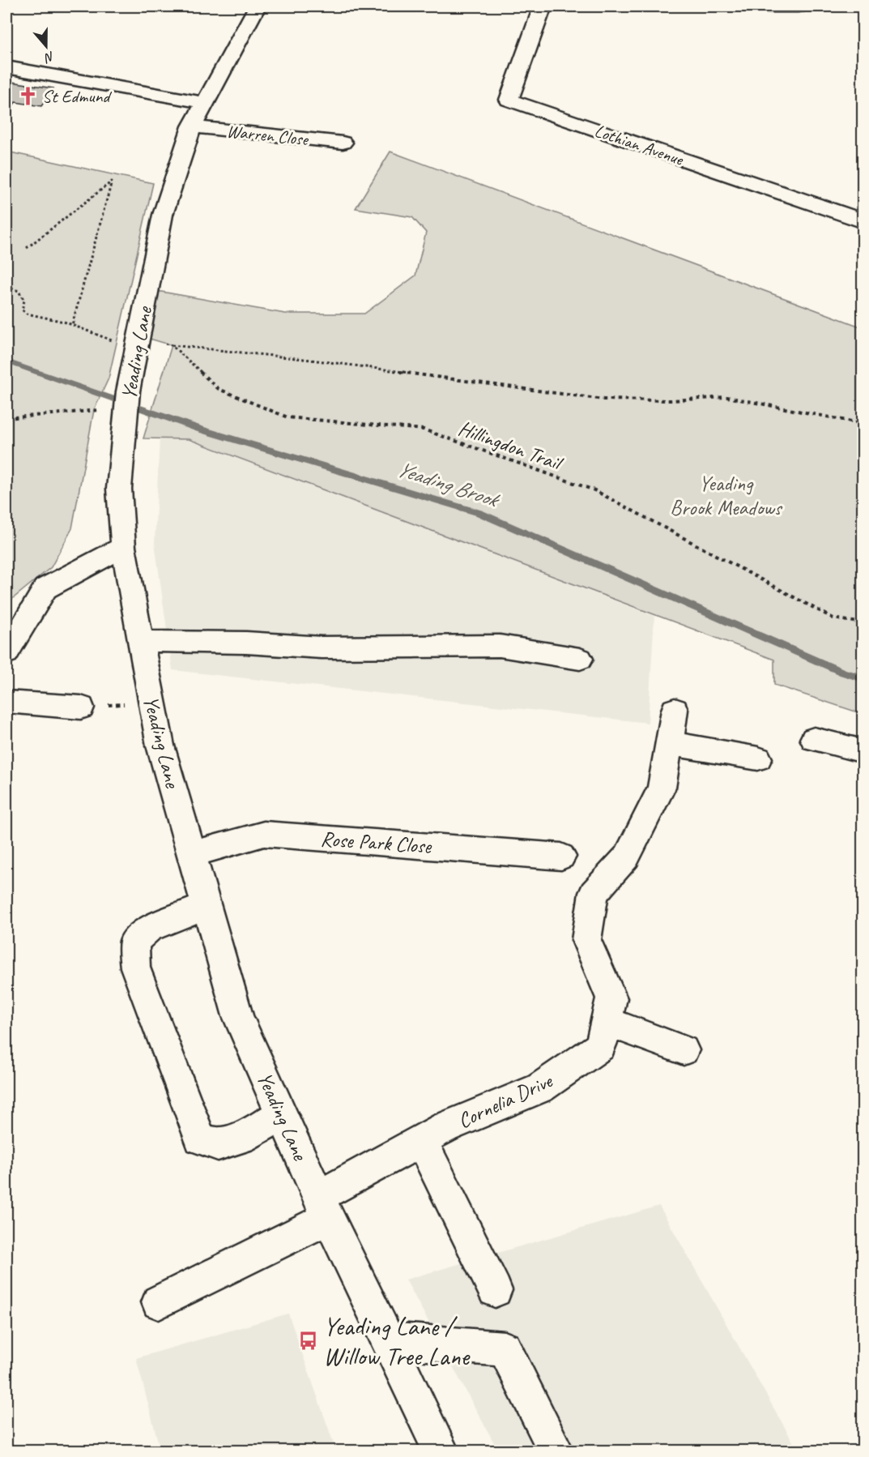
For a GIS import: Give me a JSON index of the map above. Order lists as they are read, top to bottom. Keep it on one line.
{"streets":{"street":["Warren Close","Lothian Avenue","Yeading Lane","Rose Park Close","Cornelia Drive"],"path":["Hillingdon Trail"]},"crossings":[["Warren Close","Yeading Lane"],["Yeading Lane","Rose Park Close"],["Yeading Lane","Cornelia Drive"]],"water":["Yeading Brook"],"parks":["Yeading Brook Meadows"],"places":{"church":["St Edmund"],"bus stop":["Yeading Lane / Willow Tree Lane"]},"north":"bottom"}
